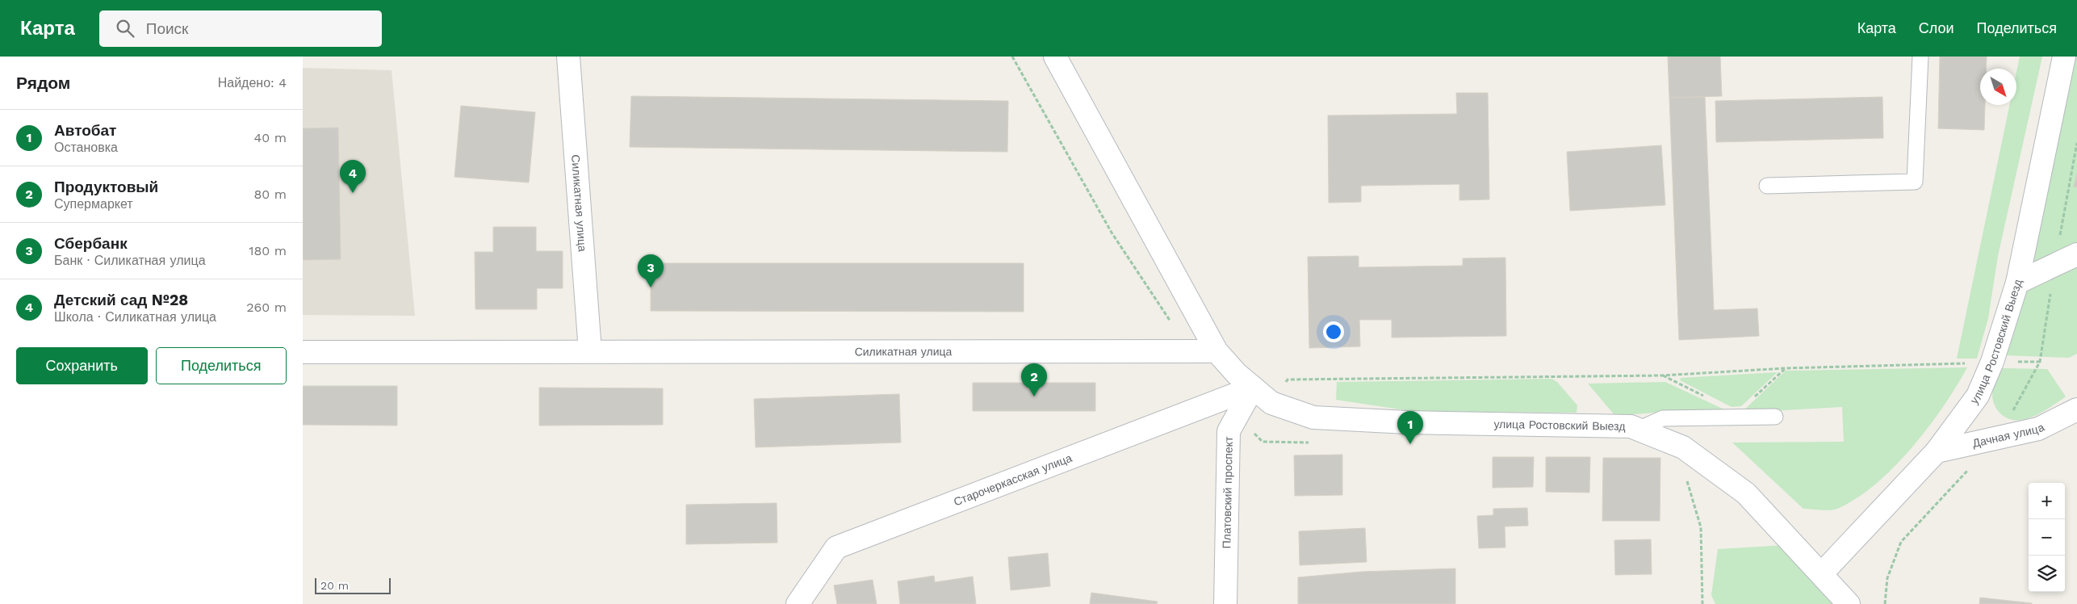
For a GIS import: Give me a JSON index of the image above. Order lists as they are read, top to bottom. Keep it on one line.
{"streets":{"street":["Силикатная улица","улица Ростовский Выезд","Дачная улица","Старочеркасская улица","Платовский проспект"]},"crossings":[["улица Ростовский Выезд","Дачная улица"],["улица Ростовский Выезд","Старочеркасская улица"],["улица Ростовский Выезд","Платовский проспект"],["Старочеркасская улица","Платовский проспект"]],"scale_bar":"20 m","north":"bottom right","page":{"header":"Карта","search":"Поиск","nav":["Карта","Слои","Поделиться"],"heading":["Рядом","Найдено: 4"],"list":[{"mark":"1","name":"Автобат","note":"Остановка","value":"40 m"},{"mark":"2","name":"Продуктовый","note":"Супермаркет","value":"80 m"},{"mark":"3","name":"Сбербанк","note":"Банк · Силикатная улица","value":"180 m"},{"mark":"4","name":"Детский сад №28","note":"Школа · Силикатная улица","value":"260 m"}],"pins":["4","3","2","1"],"buttons":["Сохранить","Поделиться"],"map_buttons":["+","−"],"scale":"20 m"}}
